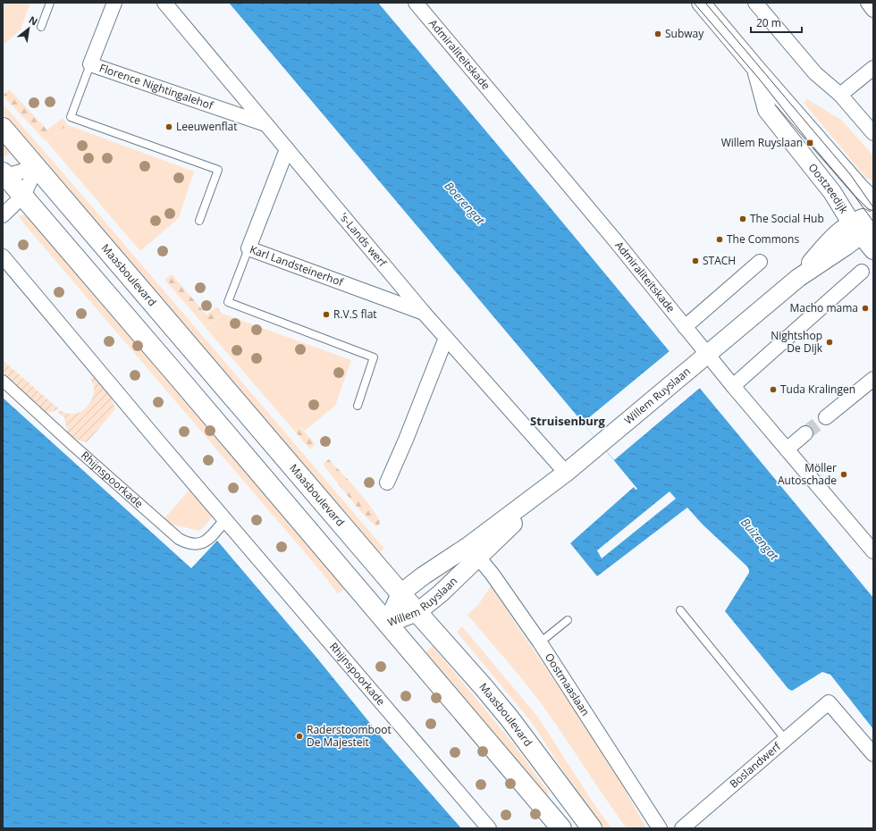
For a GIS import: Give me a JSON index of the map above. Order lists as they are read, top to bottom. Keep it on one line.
{"streets":{"main road":["Maasboulevard"],"street":["Admiraliteitskade","Florence Nightingalehof","Oostzeedijk","'s-Lands werf","Karl Landsteinerhof","Willem Ruyslaan","Rhijnspoorkade","Oostmaaslaan","Boslandwerf"]},"crossings":[["Admiraliteitskade","Willem Ruyslaan"],["Florence Nightingalehof","'s-Lands werf"],["Oostzeedijk","Willem Ruyslaan"],["'s-Lands werf","Karl Landsteinerhof"],["'s-Lands werf","Willem Ruyslaan"],["Maasboulevard","Willem Ruyslaan"],["Willem Ruyslaan","Oostmaaslaan"]],"districts":["Struisenburg"],"water":["Boerengat","Buizengat"],"places":{"other":["Subway","Leeuwenflat","The Social Hub","The Commons","STACH","Macho mama","R.V.S flat","Nightshop De Dijk","Tuda Kralingen","Möller Autoschade","Raderstoomboot De Majesteit"],"transit":["Willem Ruyslaan"]},"scale_bar":"20 m","north":"top right"}
